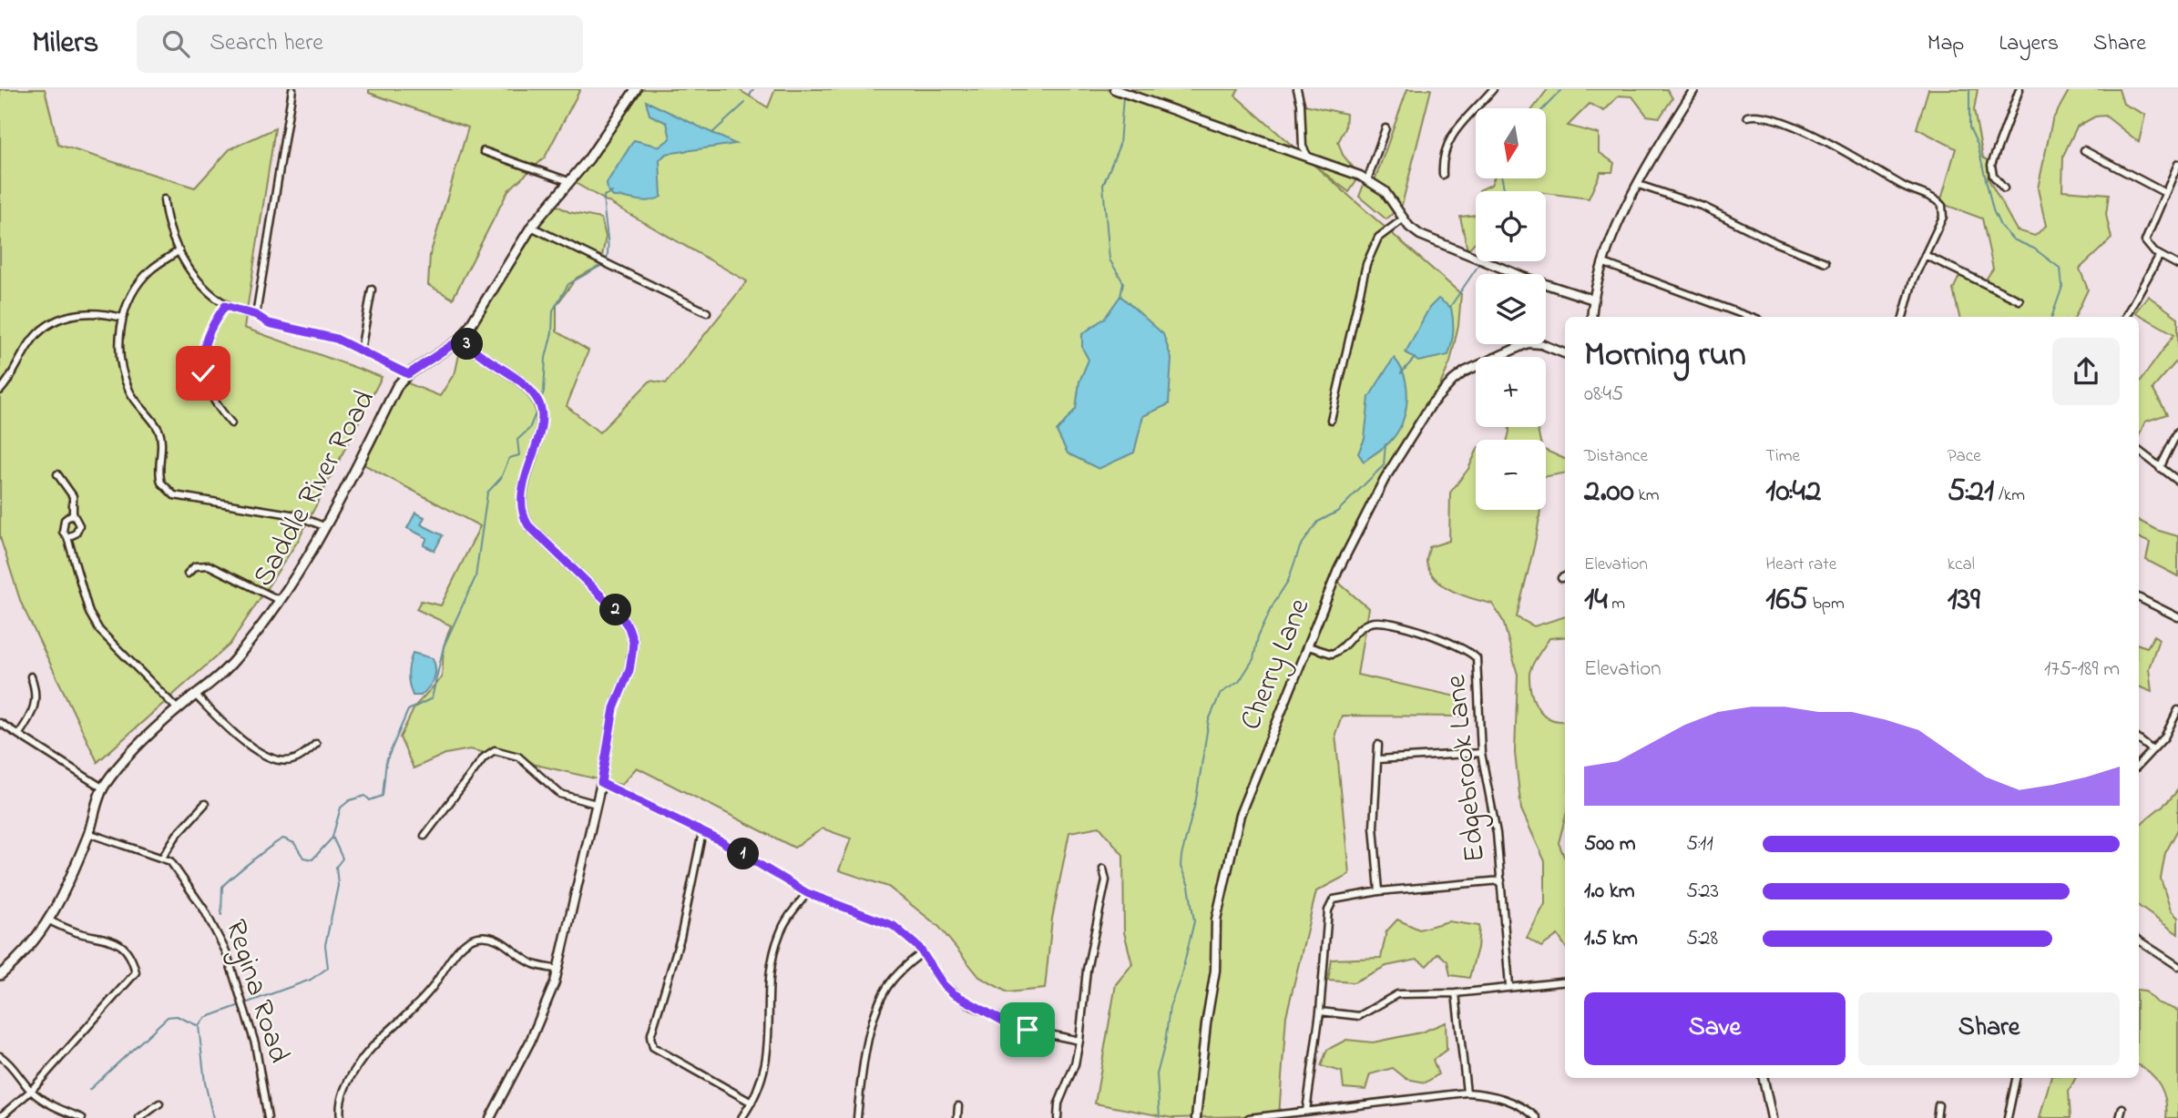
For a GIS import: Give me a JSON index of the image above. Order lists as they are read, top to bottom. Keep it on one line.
{"streets":{"main road":["Saddle River Road"],"street":["Cherry Lane","Edgebrook Lane","Regina Road"]},"crossings":[["Saddle River Road","Regina Road"],["Cherry Lane","Edgebrook Lane"]],"north":"bottom","page":{"header":"Milers","search":"Search here","nav":["Map","Layers","Share"],"map_buttons":["+","−"],"heading":["Morning run","08:45"],"pins":["3","2","1"],"stats":[["Distance","2.00 km"],["Time","10:42"],["Pace","5:21 /km"],["Elevation","14 m"],["Heart rate","165 bpm"],["kcal","139"]],"chart":["Elevation","175–189 m"],"list":[{"name":"500 m","note":"5:11"},{"name":"1.0 km","note":"5:23"},{"name":"1.5 km","note":"5:28"}],"buttons":["Save","Share"]}}
